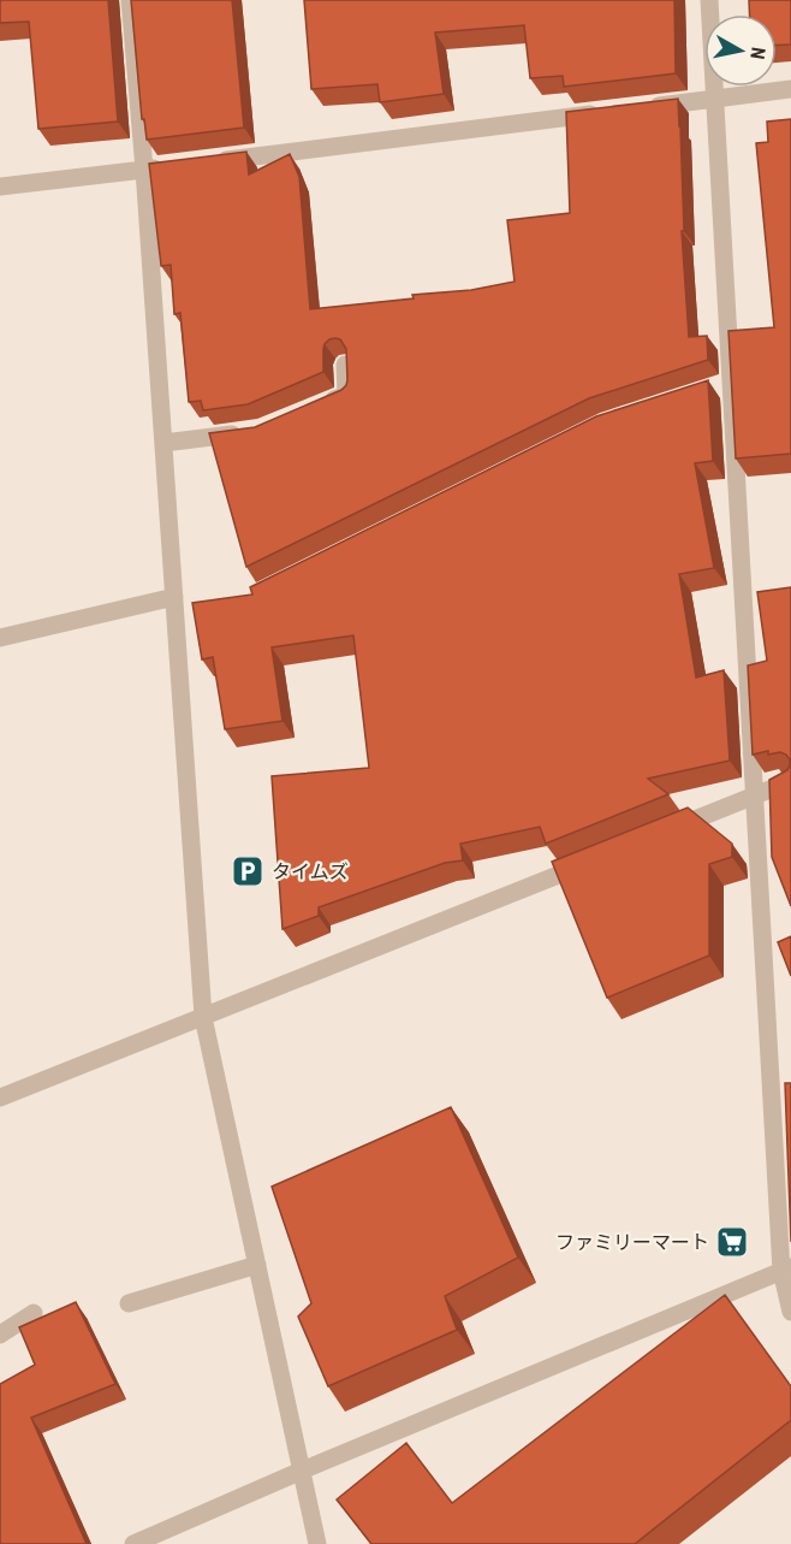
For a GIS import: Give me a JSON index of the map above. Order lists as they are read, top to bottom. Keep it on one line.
{"places":{"parking":["タイムズ"],"supermarket":["ファミリーマート"]},"north":"right"}
